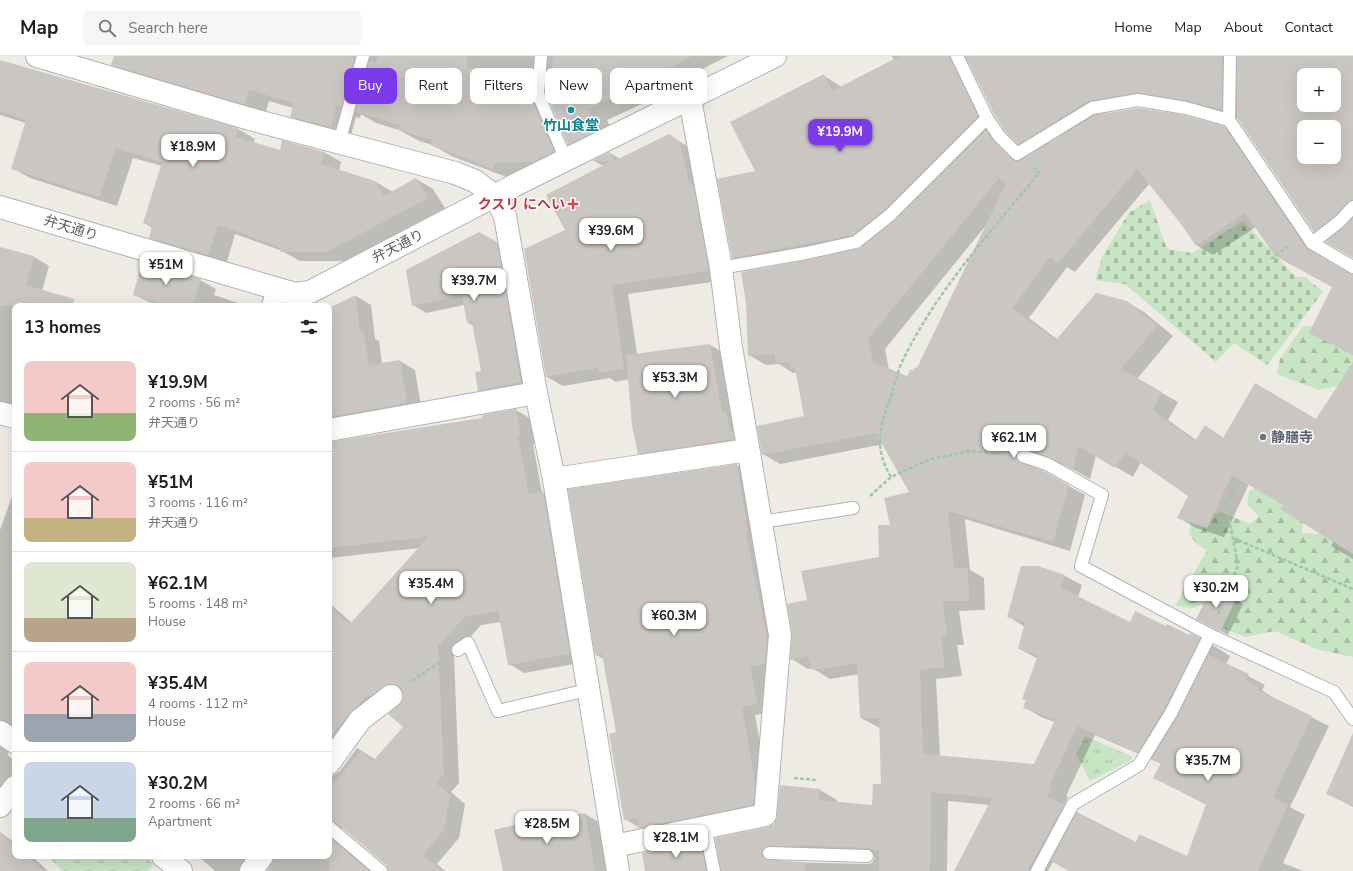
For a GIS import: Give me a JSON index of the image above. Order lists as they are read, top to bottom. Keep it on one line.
{"streets":{"street":["弁天通り"]},"places":{"other":["竹山食堂","静膳寺"],"health":["クスリ にへい"]},"page":{"header":"Map","search":"Search here","nav":["Home","Map","About","Contact"],"map_buttons":["+","−"],"chip":["Buy","Rent","Filters","New","Apartment"],"price":["¥19.9M","¥18.9M","¥39.6M","¥51M","¥39.7M","¥53.3M","¥62.1M","¥35.4M","¥30.2M","¥60.3M","¥35.7M","¥28.5M","¥28.1M"],"heading":"13 homes","list":[{"name":"¥19.9M","note":"2 rooms · 56 m² · 弁天通り"},{"name":"¥51M","note":"3 rooms · 116 m² · 弁天通り"},{"name":"¥62.1M","note":"5 rooms · 148 m² · House"},{"name":"¥35.4M","note":"4 rooms · 112 m² · House"},{"name":"¥30.2M","note":"2 rooms · 66 m² · Apartment"}]}}
